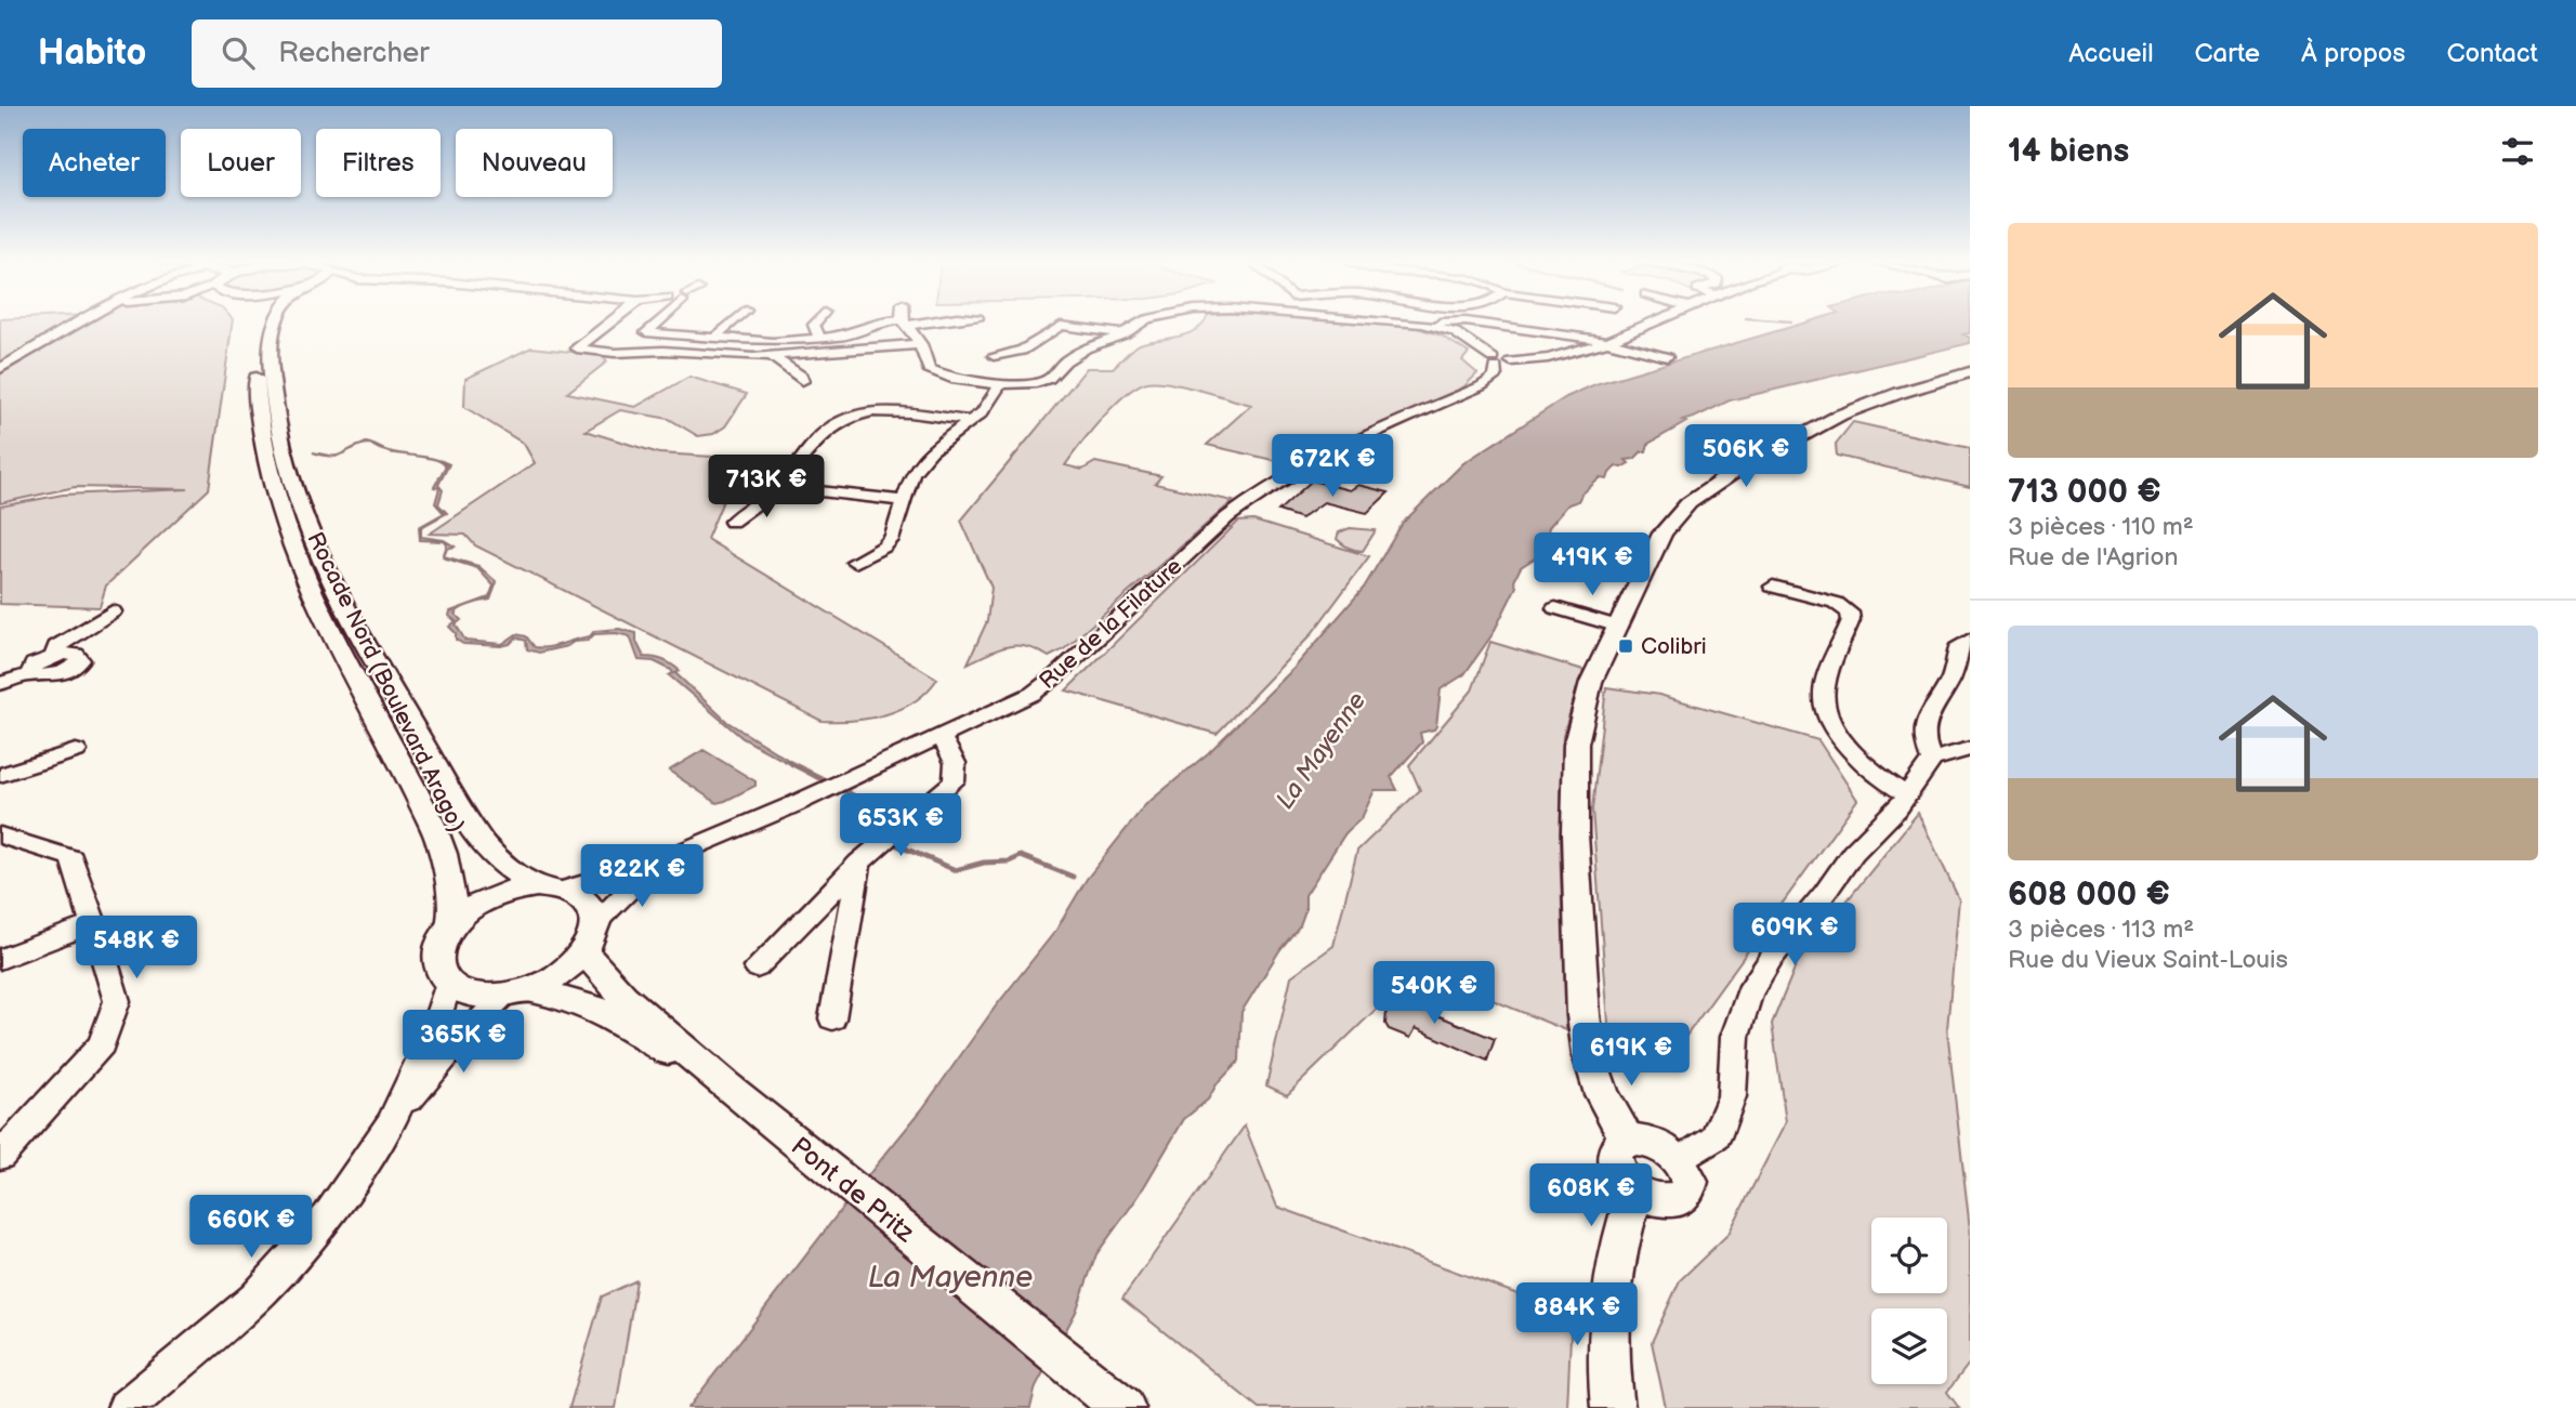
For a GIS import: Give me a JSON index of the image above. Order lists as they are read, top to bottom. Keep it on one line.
{"streets":{"main road":["Rocade Nord (Boulevard Arago)","Pont de Pritz"],"street":["Rue de la Filature"]},"crossings":[["Rue de la Filature","Rocade Nord (Boulevard Arago)"],["Rue de la Filature","Pont de Pritz"],["Rocade Nord (Boulevard Arago)","Pont de Pritz"]],"water":["La Mayenne"],"places":{"transit":["Colibri"]},"page":{"header":"Habito","search":"Rechercher","nav":["Accueil","Carte","À propos","Contact"],"heading":"14 biens","chip":["Acheter","Louer","Filtres","Nouveau"],"list":[{"name":"713 000 €","note":"3 pièces · 110 m² · Rue de l'Agrion"},{"name":"608 000 €","note":"3 pièces · 113 m² · Rue du Vieux Saint-Louis"}],"price":["506K €","672K €","713K €","419K €","653K €","822K €","609K €","548K €","540K €","365K €","619K €","608K €","660K €","884K €"]}}
